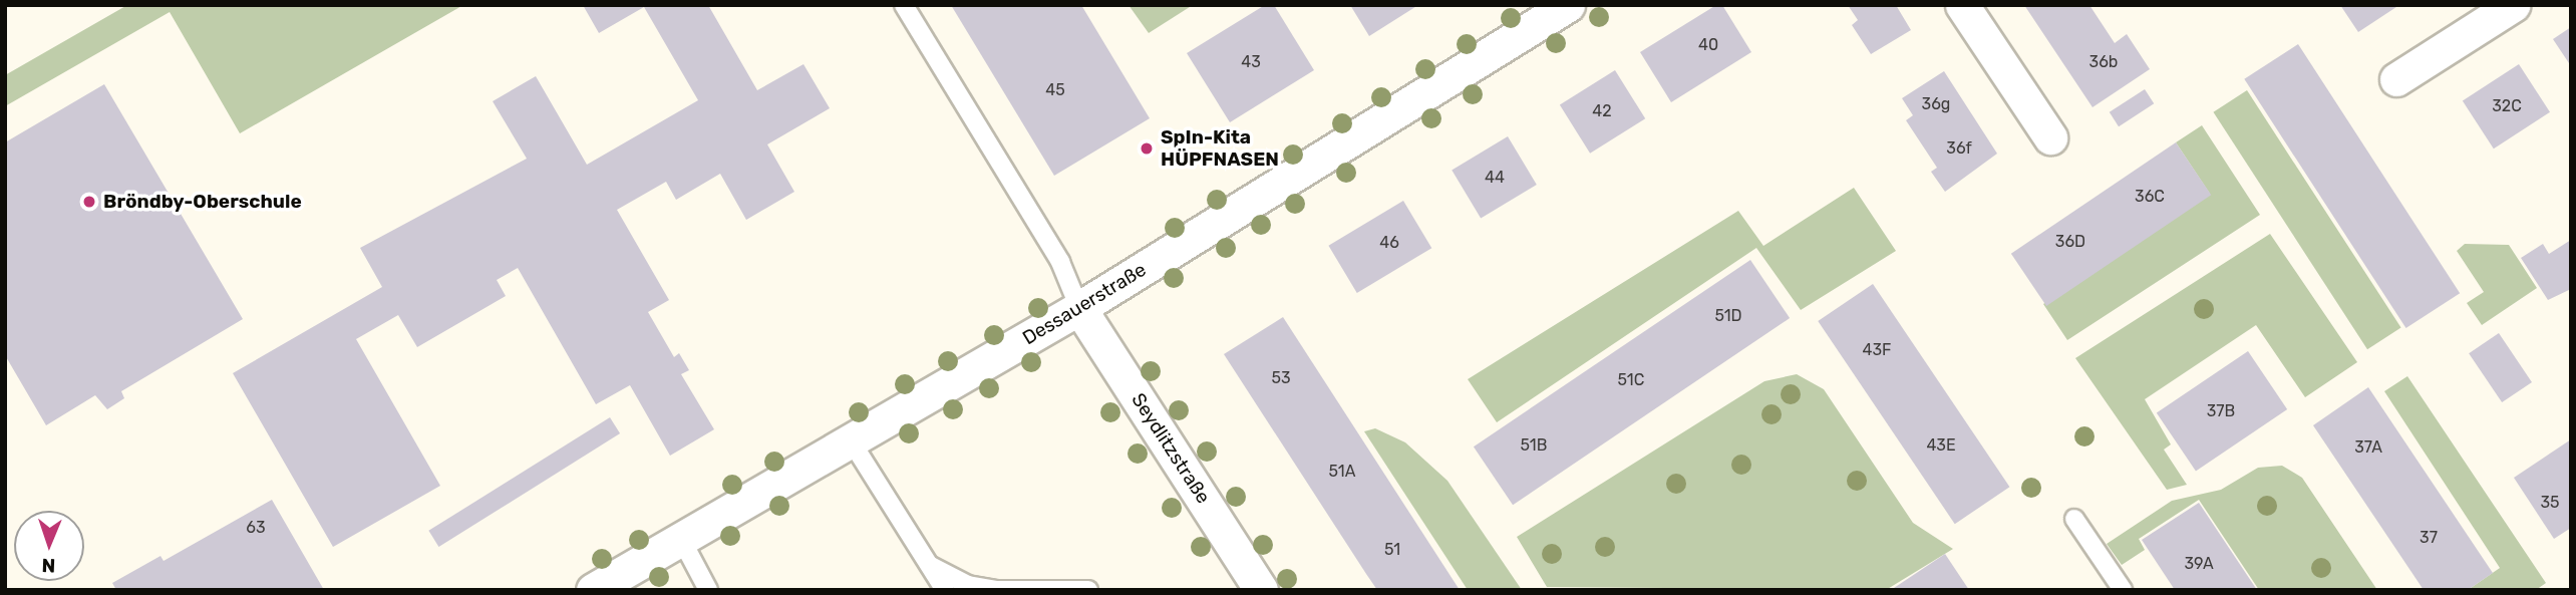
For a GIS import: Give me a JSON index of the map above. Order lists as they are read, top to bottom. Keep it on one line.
{"streets":{"street":["Dessauerstraße","Seydlitzstraße"]},"crossings":[["Dessauerstraße","Seydlitzstraße"]],"places":["SpIn-Kita HÜPFNASEN","Bröndby-Oberschule"],"house_numbers":["40","43","36b","45","36g","32C","42","36f","44","36C","36D","46","51D","43F","53","51C","37B","51B","43E","37A","51A","35","63","37","51","39A"],"north":"bottom"}
